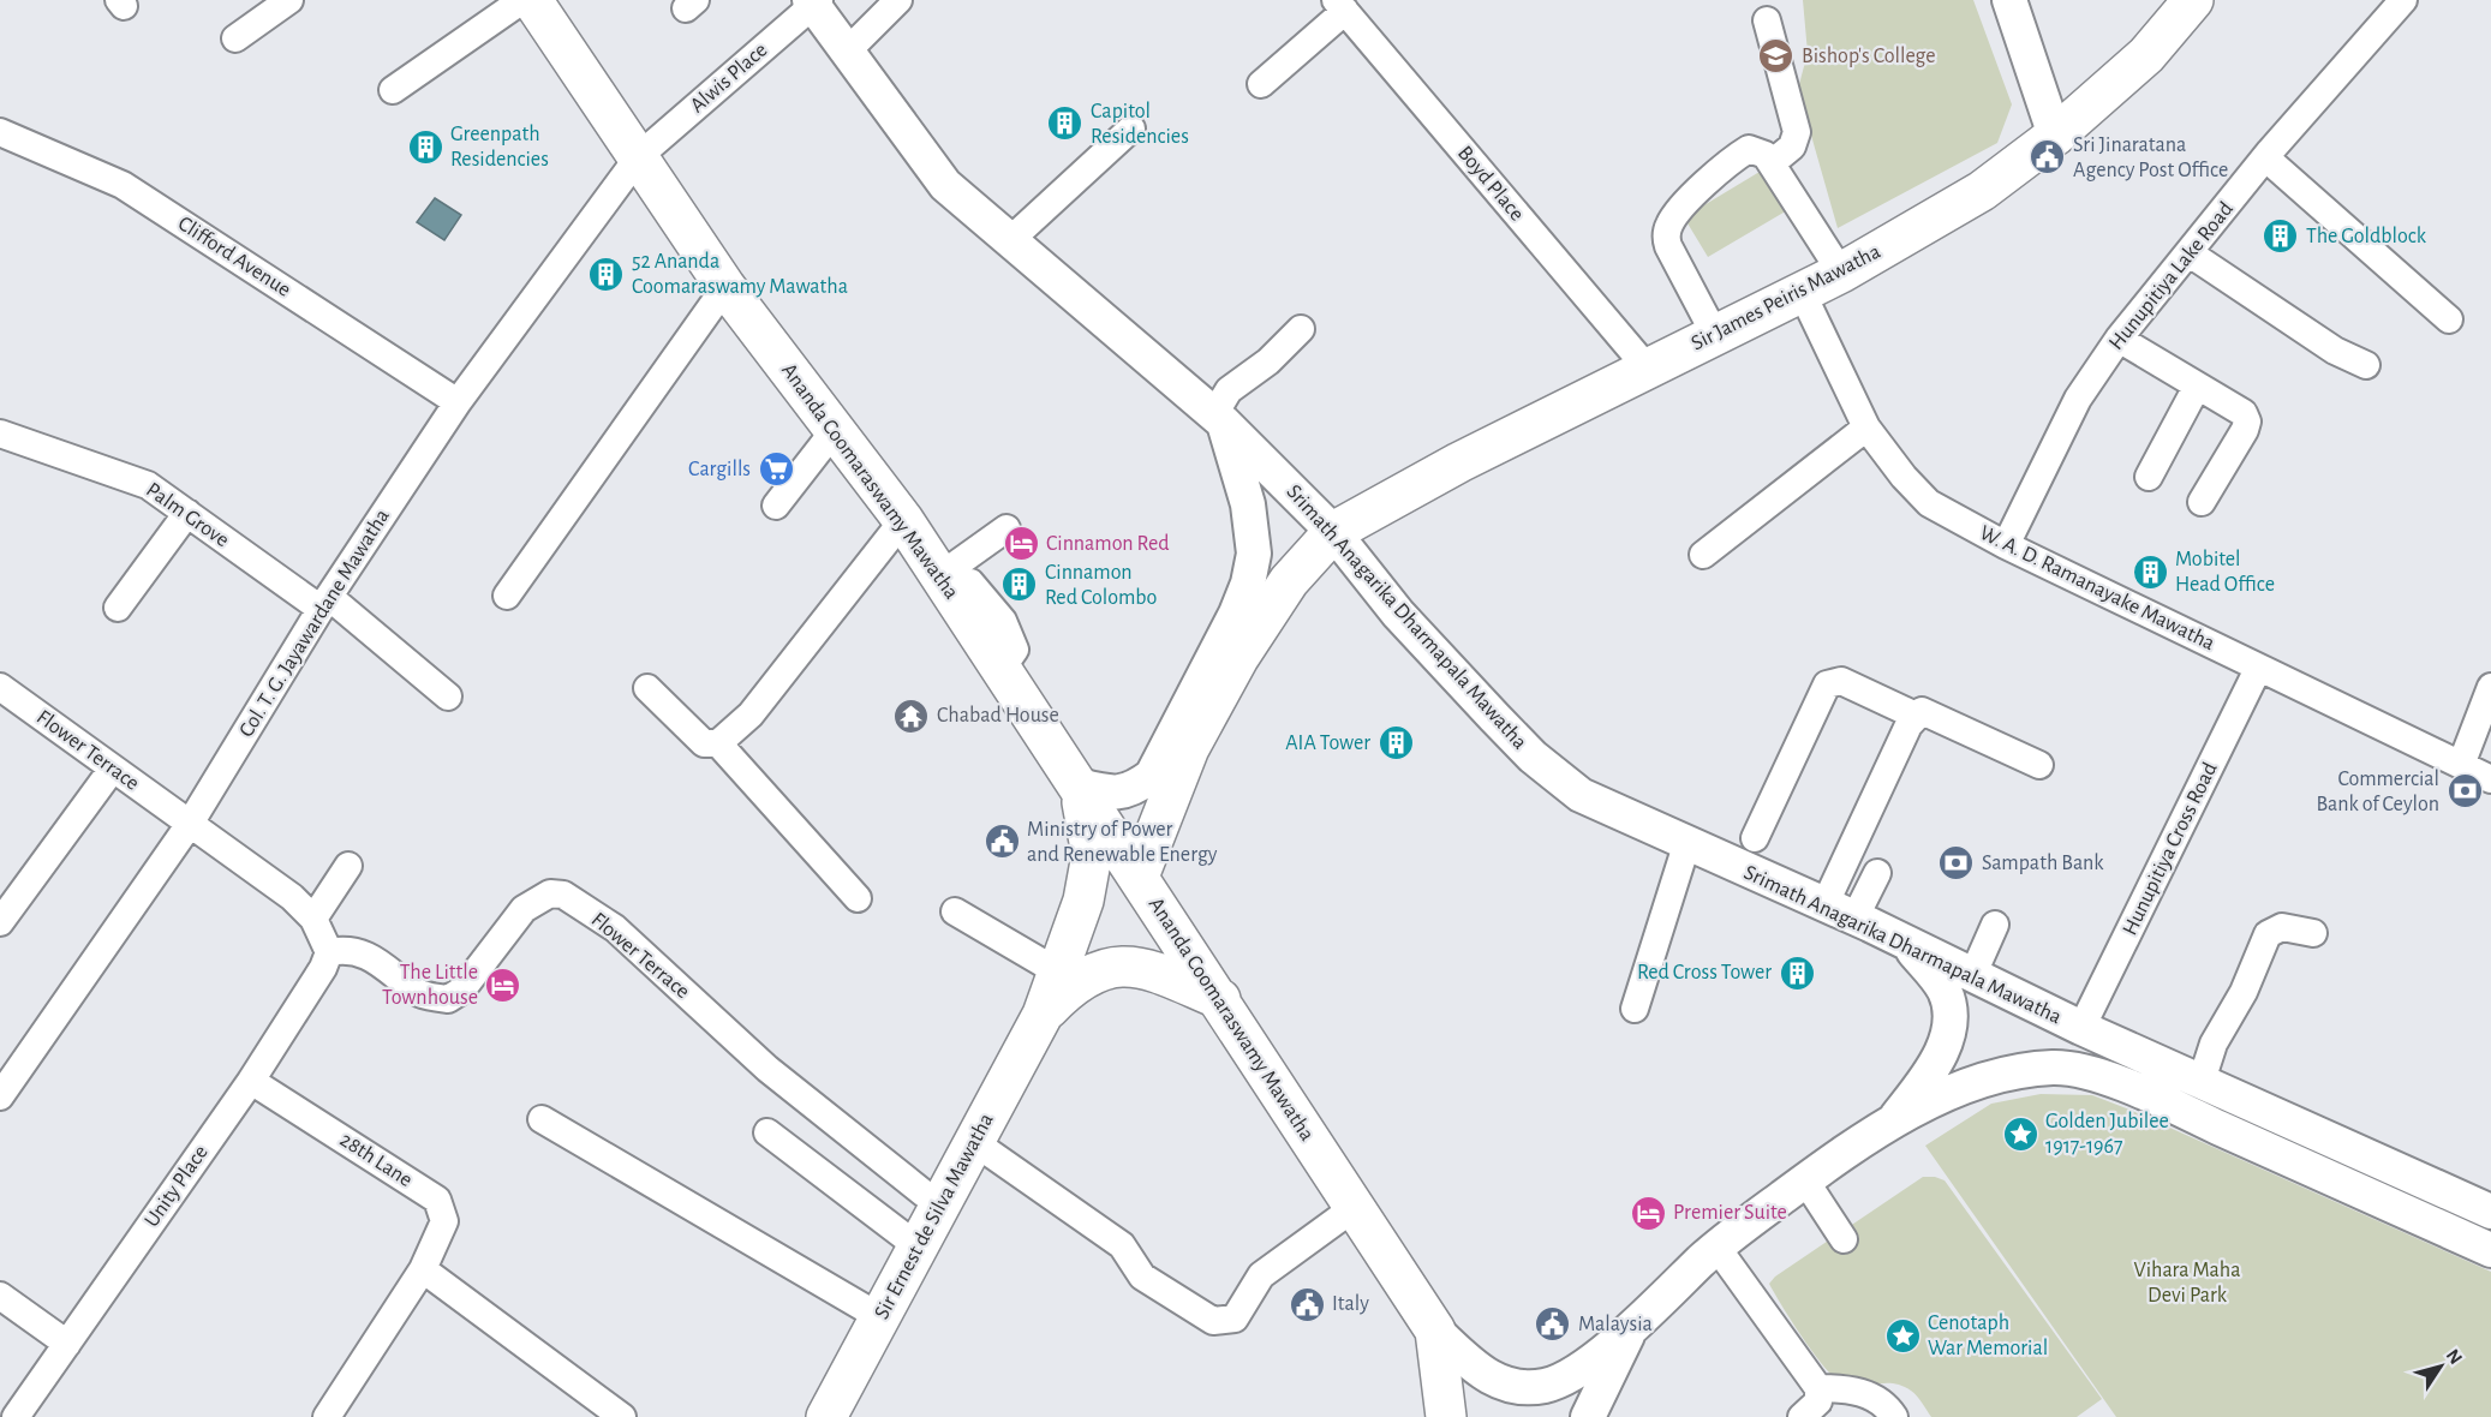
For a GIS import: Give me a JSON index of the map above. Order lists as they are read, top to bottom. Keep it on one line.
{"streets":{"highway":["Sir James Peiris Mawatha","Ananda Coomaraswamy Mawatha","Sir Ernest de Silva Mawatha"],"main road":["Srimath Anagarika Dharmapala Mawatha"],"street":["Alwis Place","Boyd Place","Clifford Avenue","Hunupitiya Lake Road","Palm Grove","W. A. D. Ramanayake Mawatha","Col. T. G. Jayawardane Mawatha","Flower Terrace","Hunupitiya Cross Road","28th Lane","Unity Place"]},"crossings":[["Alwis Place","Ananda Coomaraswamy Mawatha"],["Alwis Place","Srimath Anagarika Dharmapala Mawatha"],["Alwis Place","Col. T. G. Jayawardane Mawatha"],["Boyd Place","Sir James Peiris Mawatha"],["Clifford Avenue","Col. T. G. Jayawardane Mawatha"],["Hunupitiya Lake Road","W. A. D. Ramanayake Mawatha"],["Sir James Peiris Mawatha","W. A. D. Ramanayake Mawatha"],["Sir James Peiris Mawatha","Srimath Anagarika Dharmapala Mawatha"],["Ananda Coomaraswamy Mawatha","Col. T. G. Jayawardane Mawatha"],["Ananda Coomaraswamy Mawatha","Sir Ernest de Silva Mawatha"],["Palm Grove","Col. T. G. Jayawardane Mawatha"],["W. A. D. Ramanayake Mawatha","Hunupitiya Cross Road"],["Srimath Anagarika Dharmapala Mawatha","Hunupitiya Cross Road"],["Col. T. G. Jayawardane Mawatha","Flower Terrace"],["Flower Terrace","Unity Place"],["Flower Terrace","Sir Ernest de Silva Mawatha"],["28th Lane","Unity Place"]],"parks":["Vihara Maha Devi Park"],"places":{"school or university":["Bishop's College"],"building":["Capitol Residencies","Greenpath Residencies","The Goldblock","52 Ananda Coomaraswamy Mawatha","Mobitel Head Office","Cinnamon Red Colombo","AIA Tower","Red Cross Tower"],"public building":["Sri Jinaratana Agency Post Office","Ministry of Power and Renewable Energy","Italy","Malaysia"],"supermarket":["Cargills"],"hotel":["Cinnamon Red","The Little Townhouse","Premier Suite"],"temple":["Chabad House"],"bank":["Commercial Bank of Ceylon","Sampath Bank"],"place":["Golden Jubilee 1917-1967","Cenotaph War Memorial"]},"north":"top right"}
